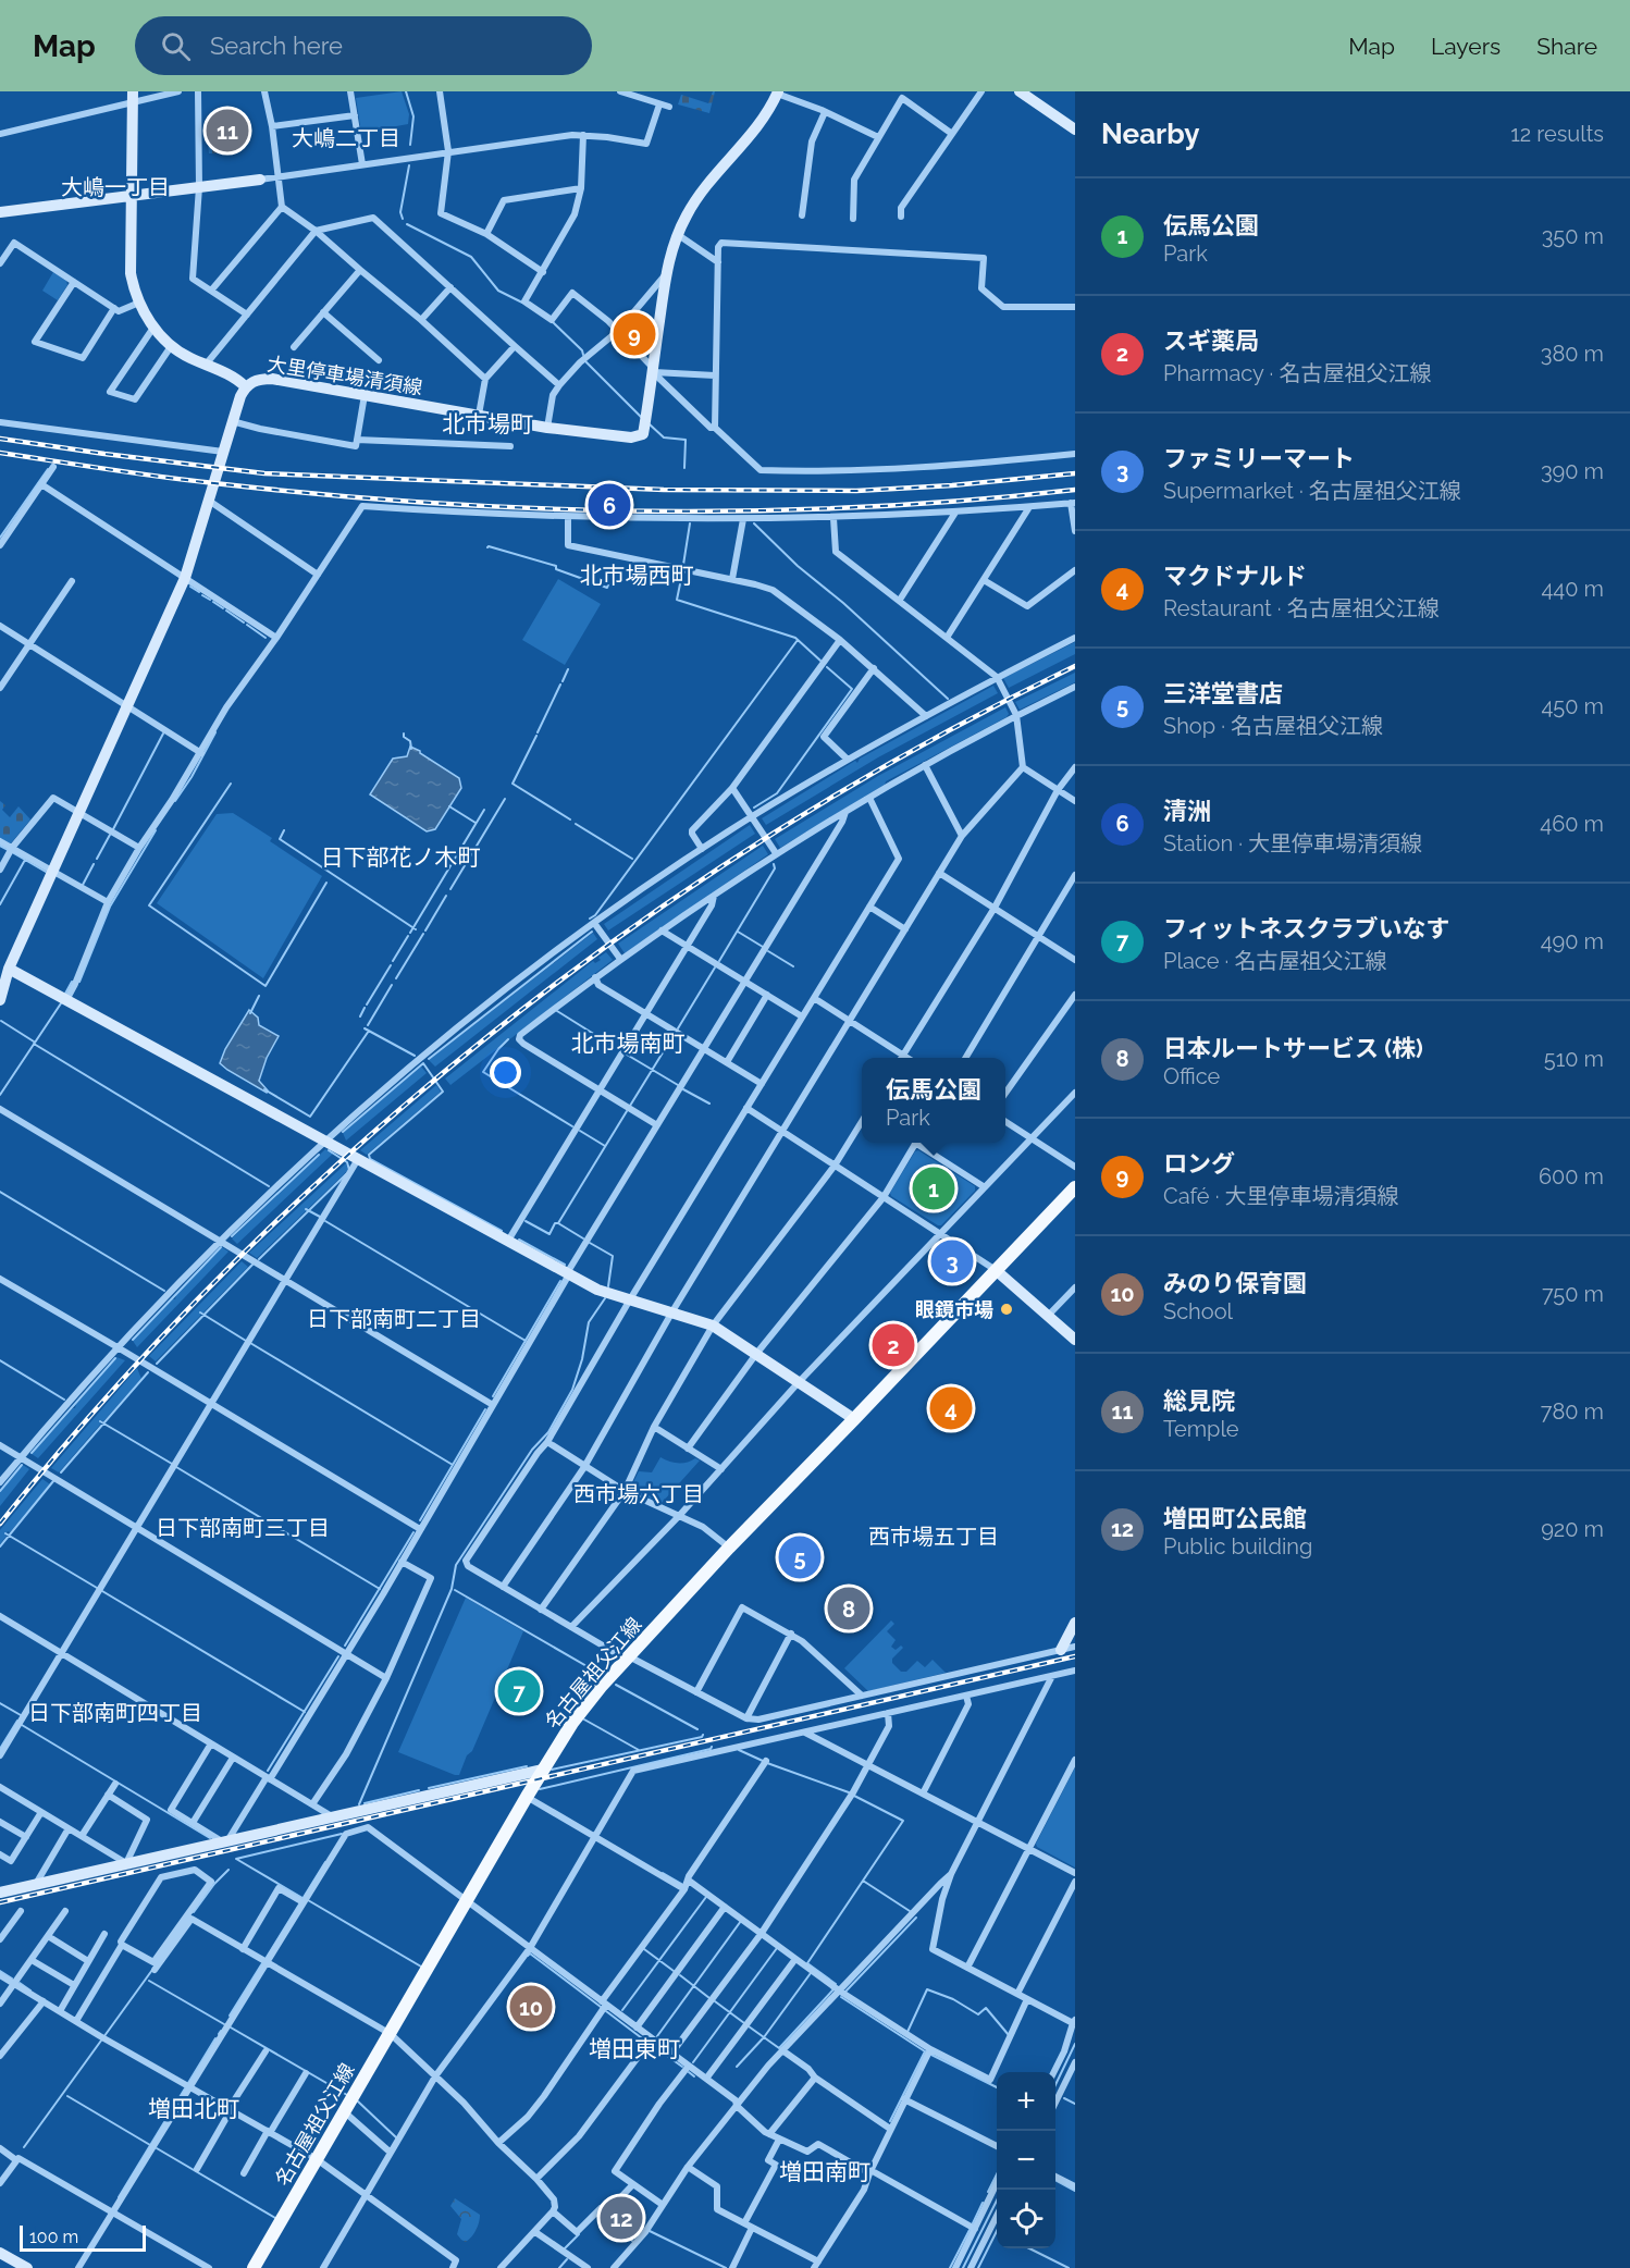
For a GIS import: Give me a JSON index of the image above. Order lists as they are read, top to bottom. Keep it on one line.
{"streets":{"main road":["名古屋祖父江線"],"street":["大里停車場清須線"]},"districts":["大嶋二丁目","大嶋一丁目","北市場町","北市場西町","日下部花ノ木町","北市場南町","日下部南町二丁目","西市場六丁目","日下部南町三丁目","西市場五丁目","日下部南町四丁目","増田東町","増田北町","増田南町"],"places":["眼鏡市場"],"scale_bar":"100 m","page":{"header":"Map","search":"Search here","nav":["Map","Layers","Share"],"heading":["Nearby","12 results"],"pins":["11","9","6","1","3","2","4","5","8","7","10","12"],"list":[{"mark":"1","name":"伝馬公園","note":"Park","value":"350 m"},{"mark":"2","name":"スギ薬局","note":"Pharmacy · 名古屋祖父江線","value":"380 m"},{"mark":"3","name":"ファミリーマート","note":"Supermarket · 名古屋祖父江線","value":"390 m"},{"mark":"4","name":"マクドナルド","note":"Restaurant · 名古屋祖父江線","value":"440 m"},{"mark":"5","name":"三洋堂書店","note":"Shop · 名古屋祖父江線","value":"450 m"},{"mark":"6","name":"清洲","note":"Station · 大里停車場清須線","value":"460 m"},{"mark":"7","name":"フィットネスクラブいなす","note":"Place · 名古屋祖父江線","value":"490 m"},{"mark":"8","name":"日本ルートサービス (株)","note":"Office","value":"510 m"},{"mark":"9","name":"ロング","note":"Café · 大里停車場清須線","value":"600 m"},{"mark":"10","name":"みのり保育園","note":"School","value":"750 m"},{"mark":"11","name":"総見院","note":"Temple","value":"780 m"},{"mark":"12","name":"増田町公民館","note":"Public building","value":"920 m"}],"popup":["伝馬公園","Park"],"map_buttons":["+","−"],"scale":"100 m"}}
